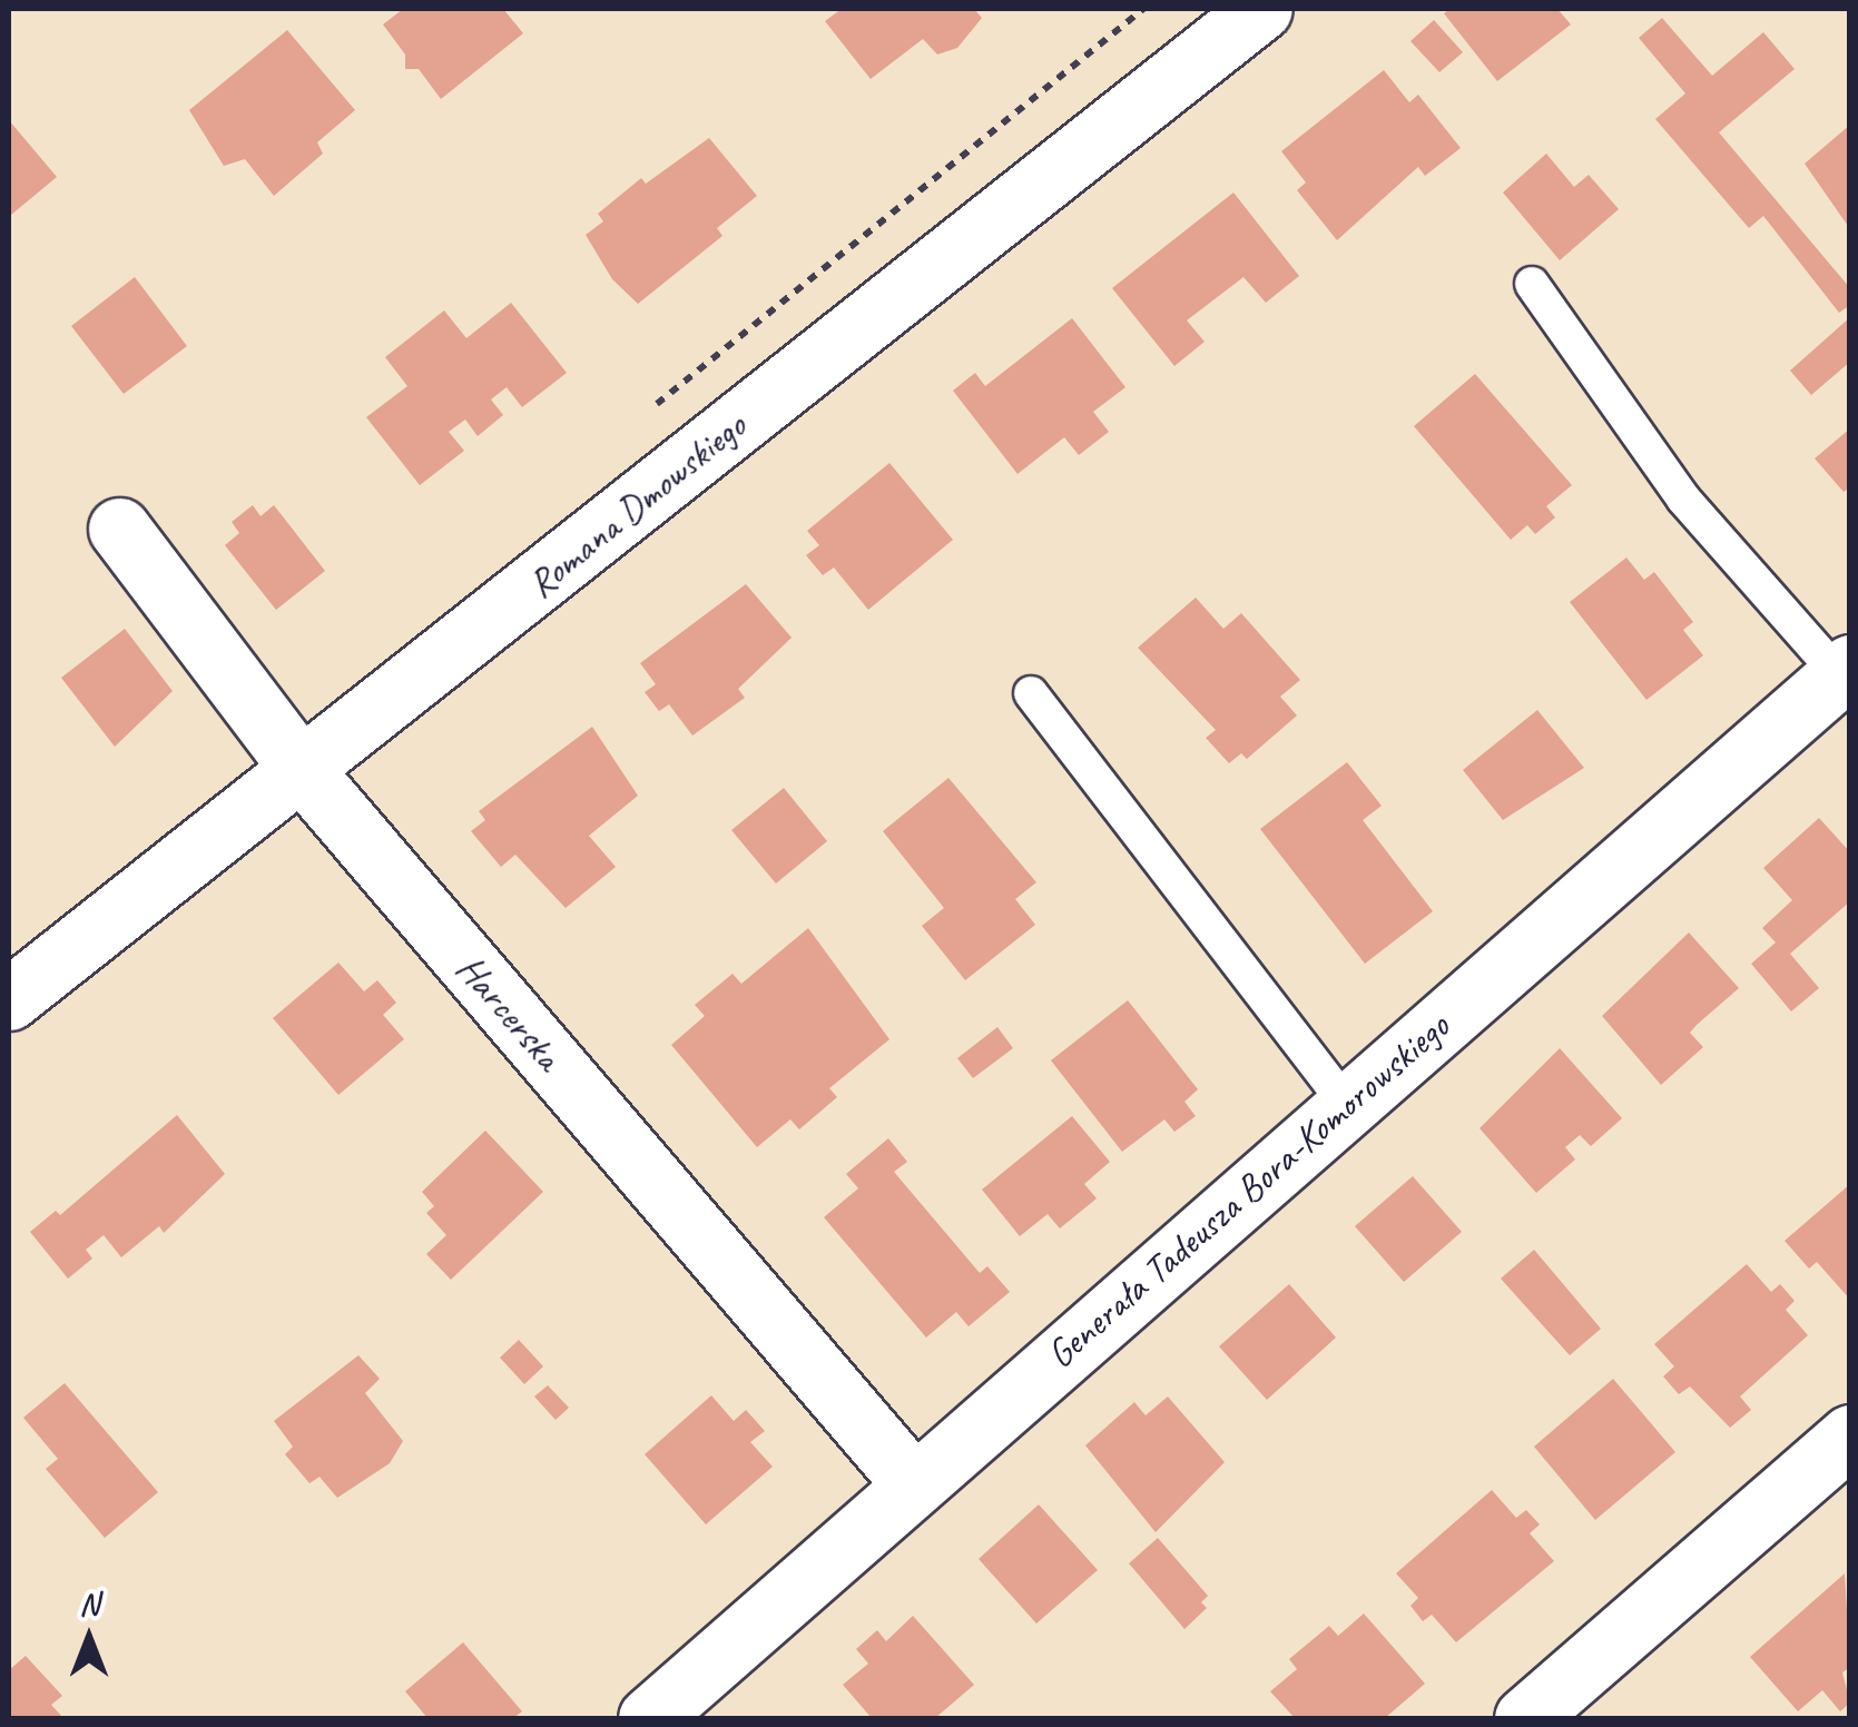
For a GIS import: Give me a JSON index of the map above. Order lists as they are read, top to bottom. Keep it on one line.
{"streets":{"street":["Romana Dmowskiego","Harcerska","Generała Tadeusza Bora-Komorowskiego"]},"crossings":[["Romana Dmowskiego","Harcerska"],["Harcerska","Generała Tadeusza Bora-Komorowskiego"]],"north":"top"}
